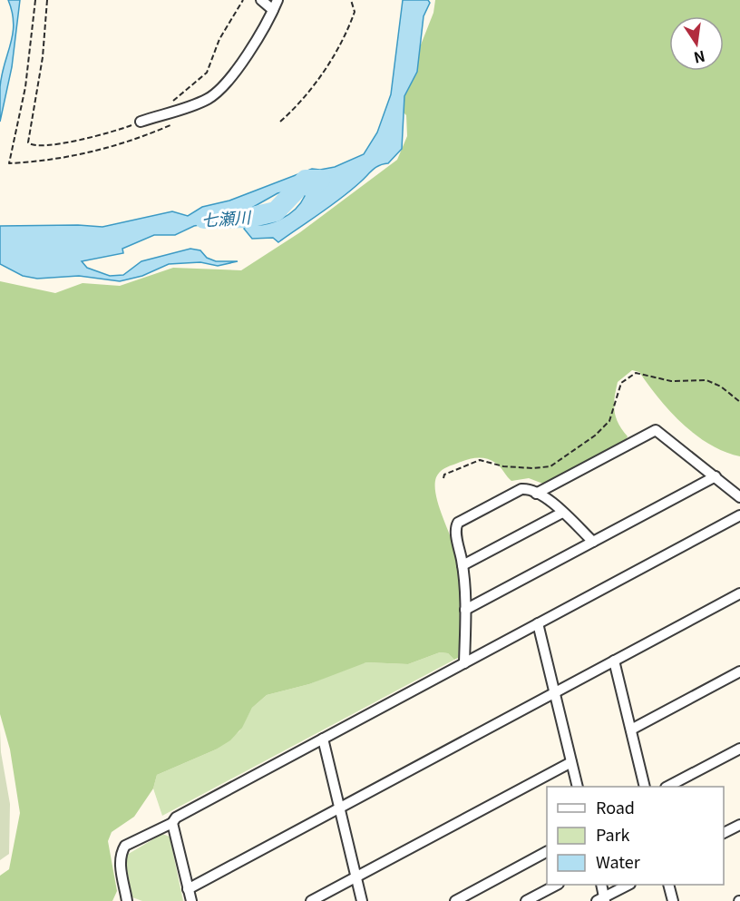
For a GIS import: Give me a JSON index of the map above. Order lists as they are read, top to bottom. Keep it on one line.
{"water":["七瀬川"],"legend":["Road","Park","Water"],"north":"bottom"}
